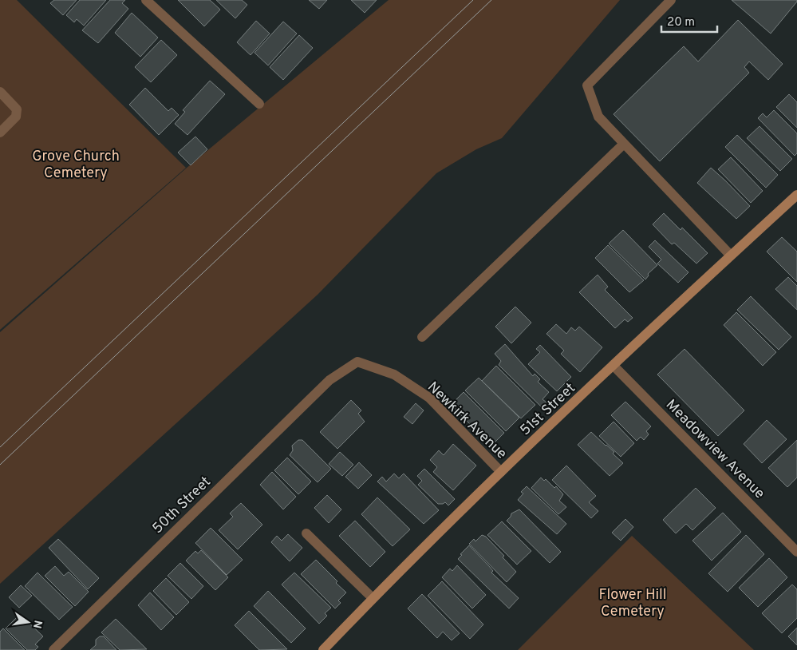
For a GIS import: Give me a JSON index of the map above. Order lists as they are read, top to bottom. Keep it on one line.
{"streets":{"street":["51st Street","Newkirk Avenue","Meadowview Avenue","50th Street"]},"crossings":[["51st Street","Newkirk Avenue"],["51st Street","Meadowview Avenue"],["Newkirk Avenue","50th Street"]],"parks":["Grove Church Cemetery","Flower Hill Cemetery"],"scale_bar":"20 m","north":"right"}
